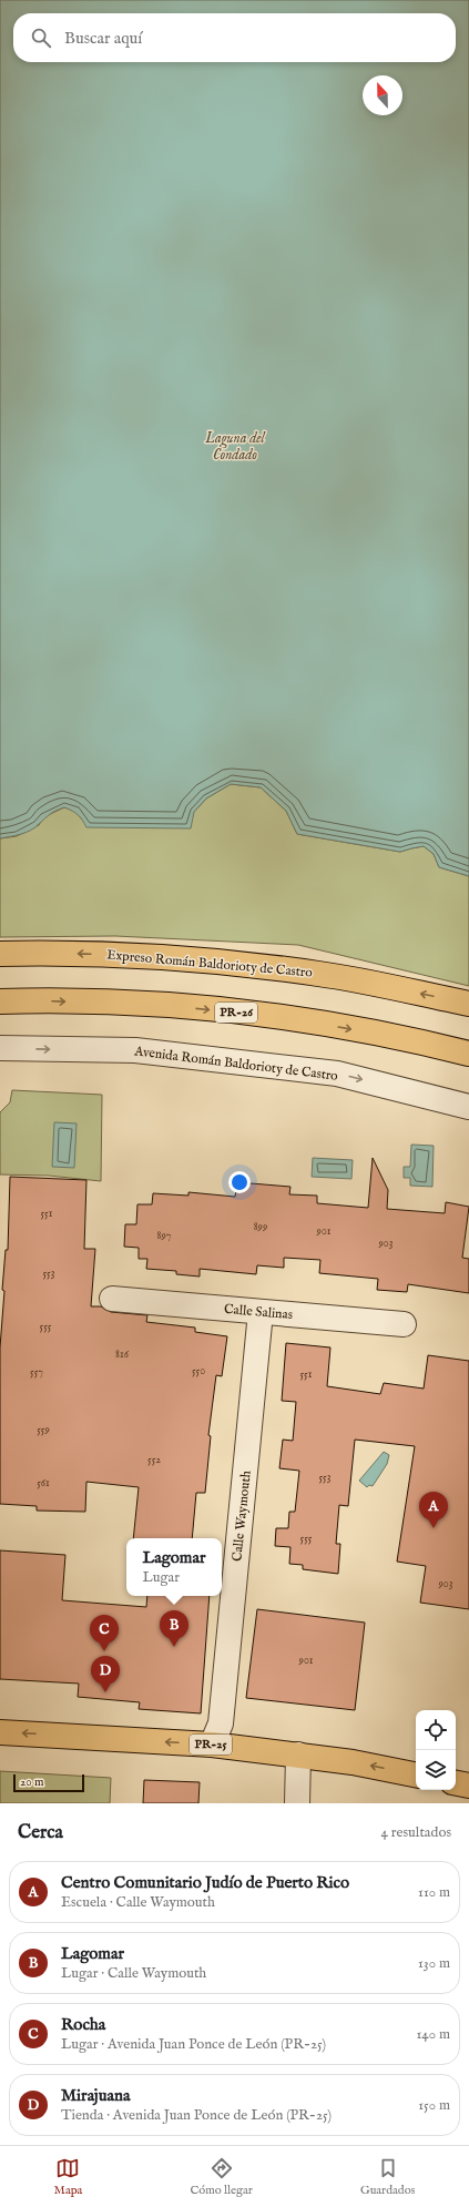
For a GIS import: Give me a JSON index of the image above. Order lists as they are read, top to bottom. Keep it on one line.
{"streets":{"main road":["Expreso Román Baldorioty de Castro","PR-26","PR-25"],"street":["Avenida Román Baldorioty de Castro","Calle Salinas","Calle Waymouth"]},"crossings":[["Calle Salinas","Calle Waymouth"],["Calle Waymouth","PR-25"]],"one_way":["Avenida Román Baldorioty de Castro"],"water":["Laguna del Condado"],"house_numbers":["551","899","901","897","903","553","555","816","550","557","551","559","552","553","561","555","903","901"],"scale_bar":"20 m","north":"top","page":{"search":"Buscar aquí","pins":["A","B","C","D"],"popup":["Lagomar","Lugar"],"scale":"20 m","heading":["Cerca","4 resultados"],"list":[{"mark":"A","name":"Centro Comunitario Judío de Puerto Rico","note":"Escuela · Calle Waymouth","value":"110 m"},{"mark":"B","name":"Lagomar","note":"Lugar · Calle Waymouth","value":"130 m"},{"mark":"C","name":"Rocha","note":"Lugar · Avenida Juan Ponce de León (PR-25)","value":"140 m"},{"mark":"D","name":"Mirajuana","note":"Tienda · Avenida Juan Ponce de León (PR-25)","value":"150 m"}],"nav":["Mapa","Cómo llegar","Guardados"]}}
